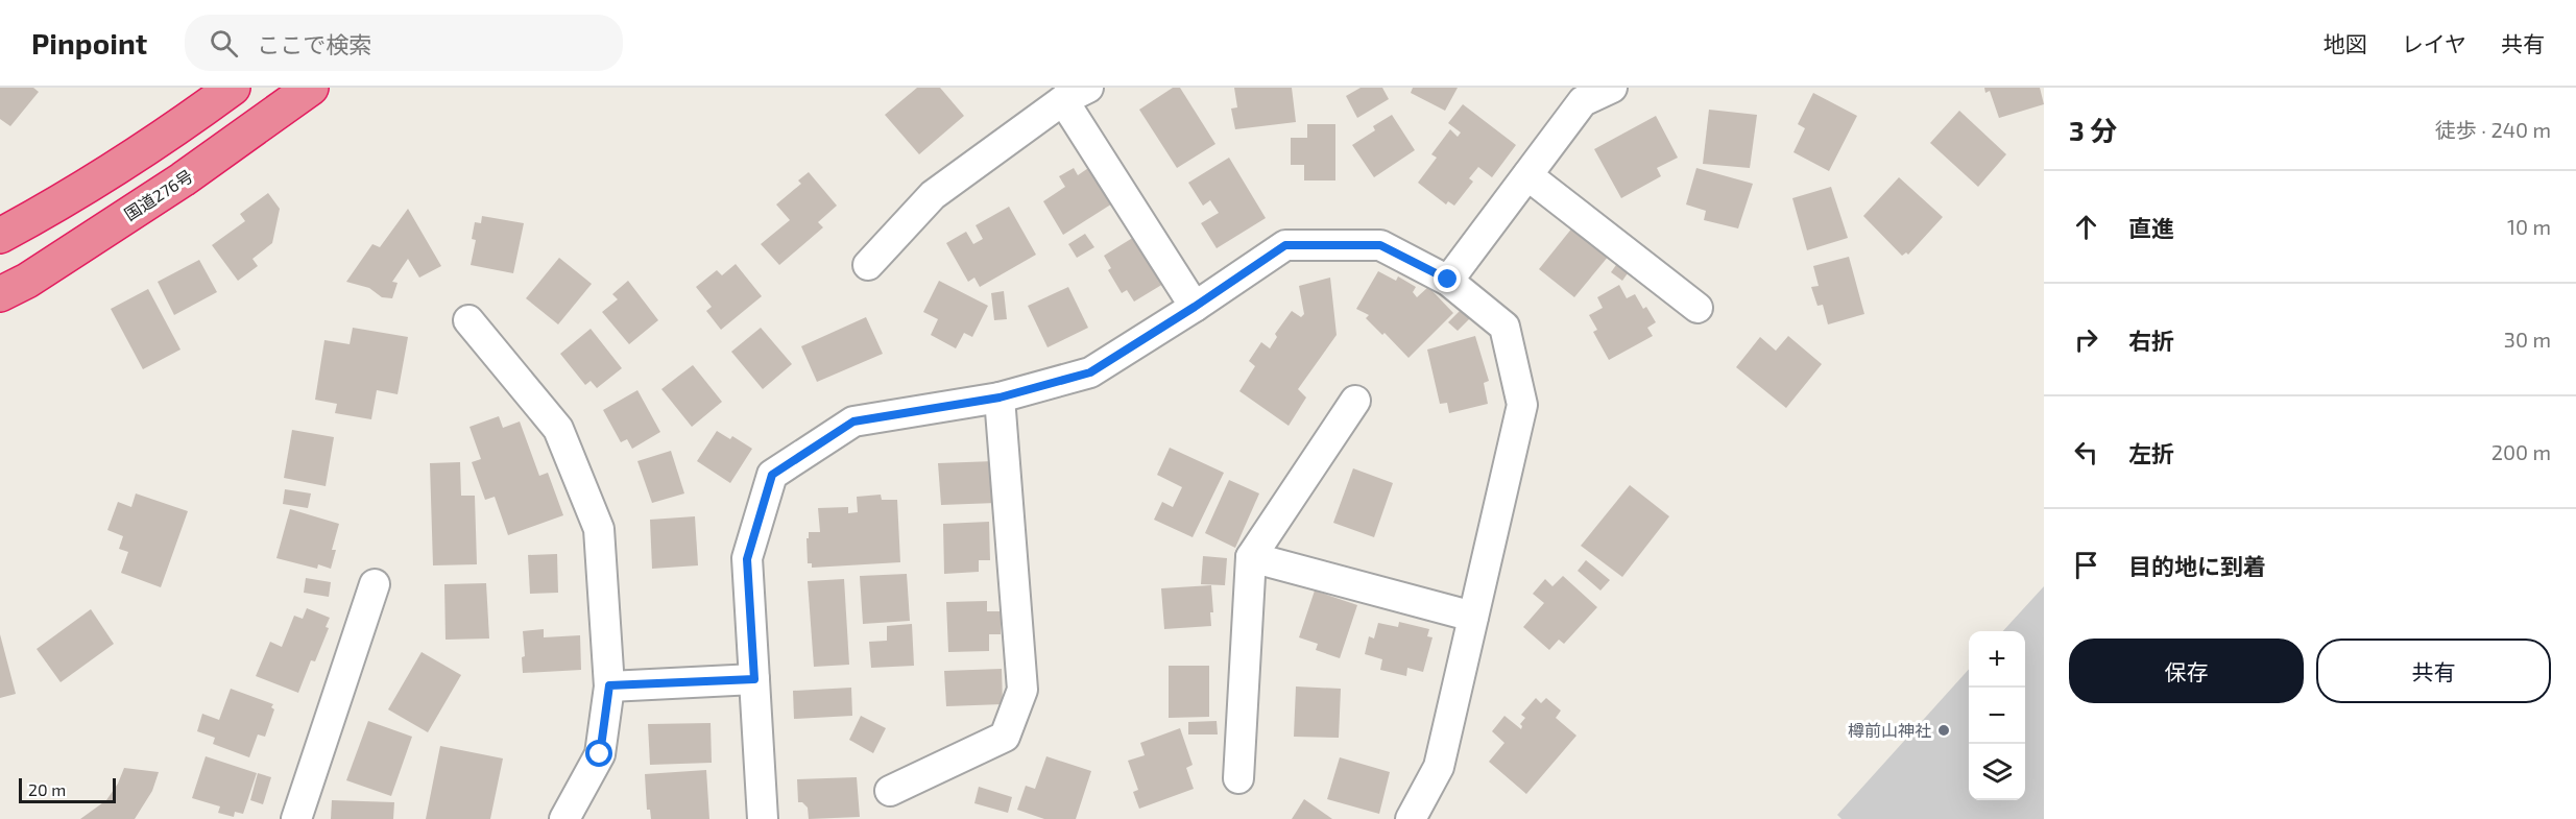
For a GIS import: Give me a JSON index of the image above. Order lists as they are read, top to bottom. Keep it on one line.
{"streets":{"highway":["国道276号"]},"places":["樽前山神社"],"scale_bar":"20 m","page":{"header":"Pinpoint","search":"ここで検索","nav":["地図","レイヤ","共有"],"heading":["3 分","徒歩 · 240 m"],"list":[["直進","10 m"],["右折","30 m"],["左折","200 m"],"目的地に到着"],"buttons":["保存","共有"],"map_buttons":["+","−"],"scale":"20 m"}}
